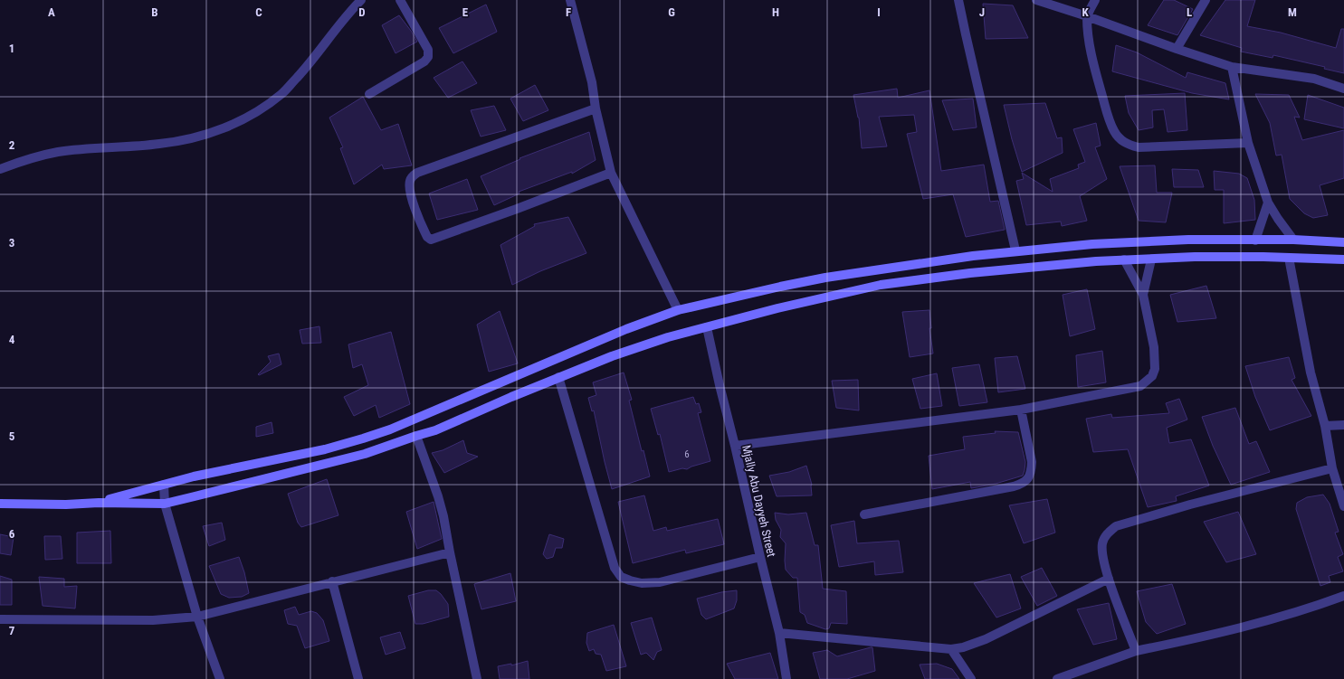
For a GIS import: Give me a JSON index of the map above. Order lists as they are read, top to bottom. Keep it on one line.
{"streets":{"street":["Mjally Abu Dayyeh Street"]},"house_numbers":["6"],"grid":{"columns":["A","B","C","D","E","F","G","H","I","J","K","L","M"],"rows":["1","2","3","4","5","6","7"]}}
